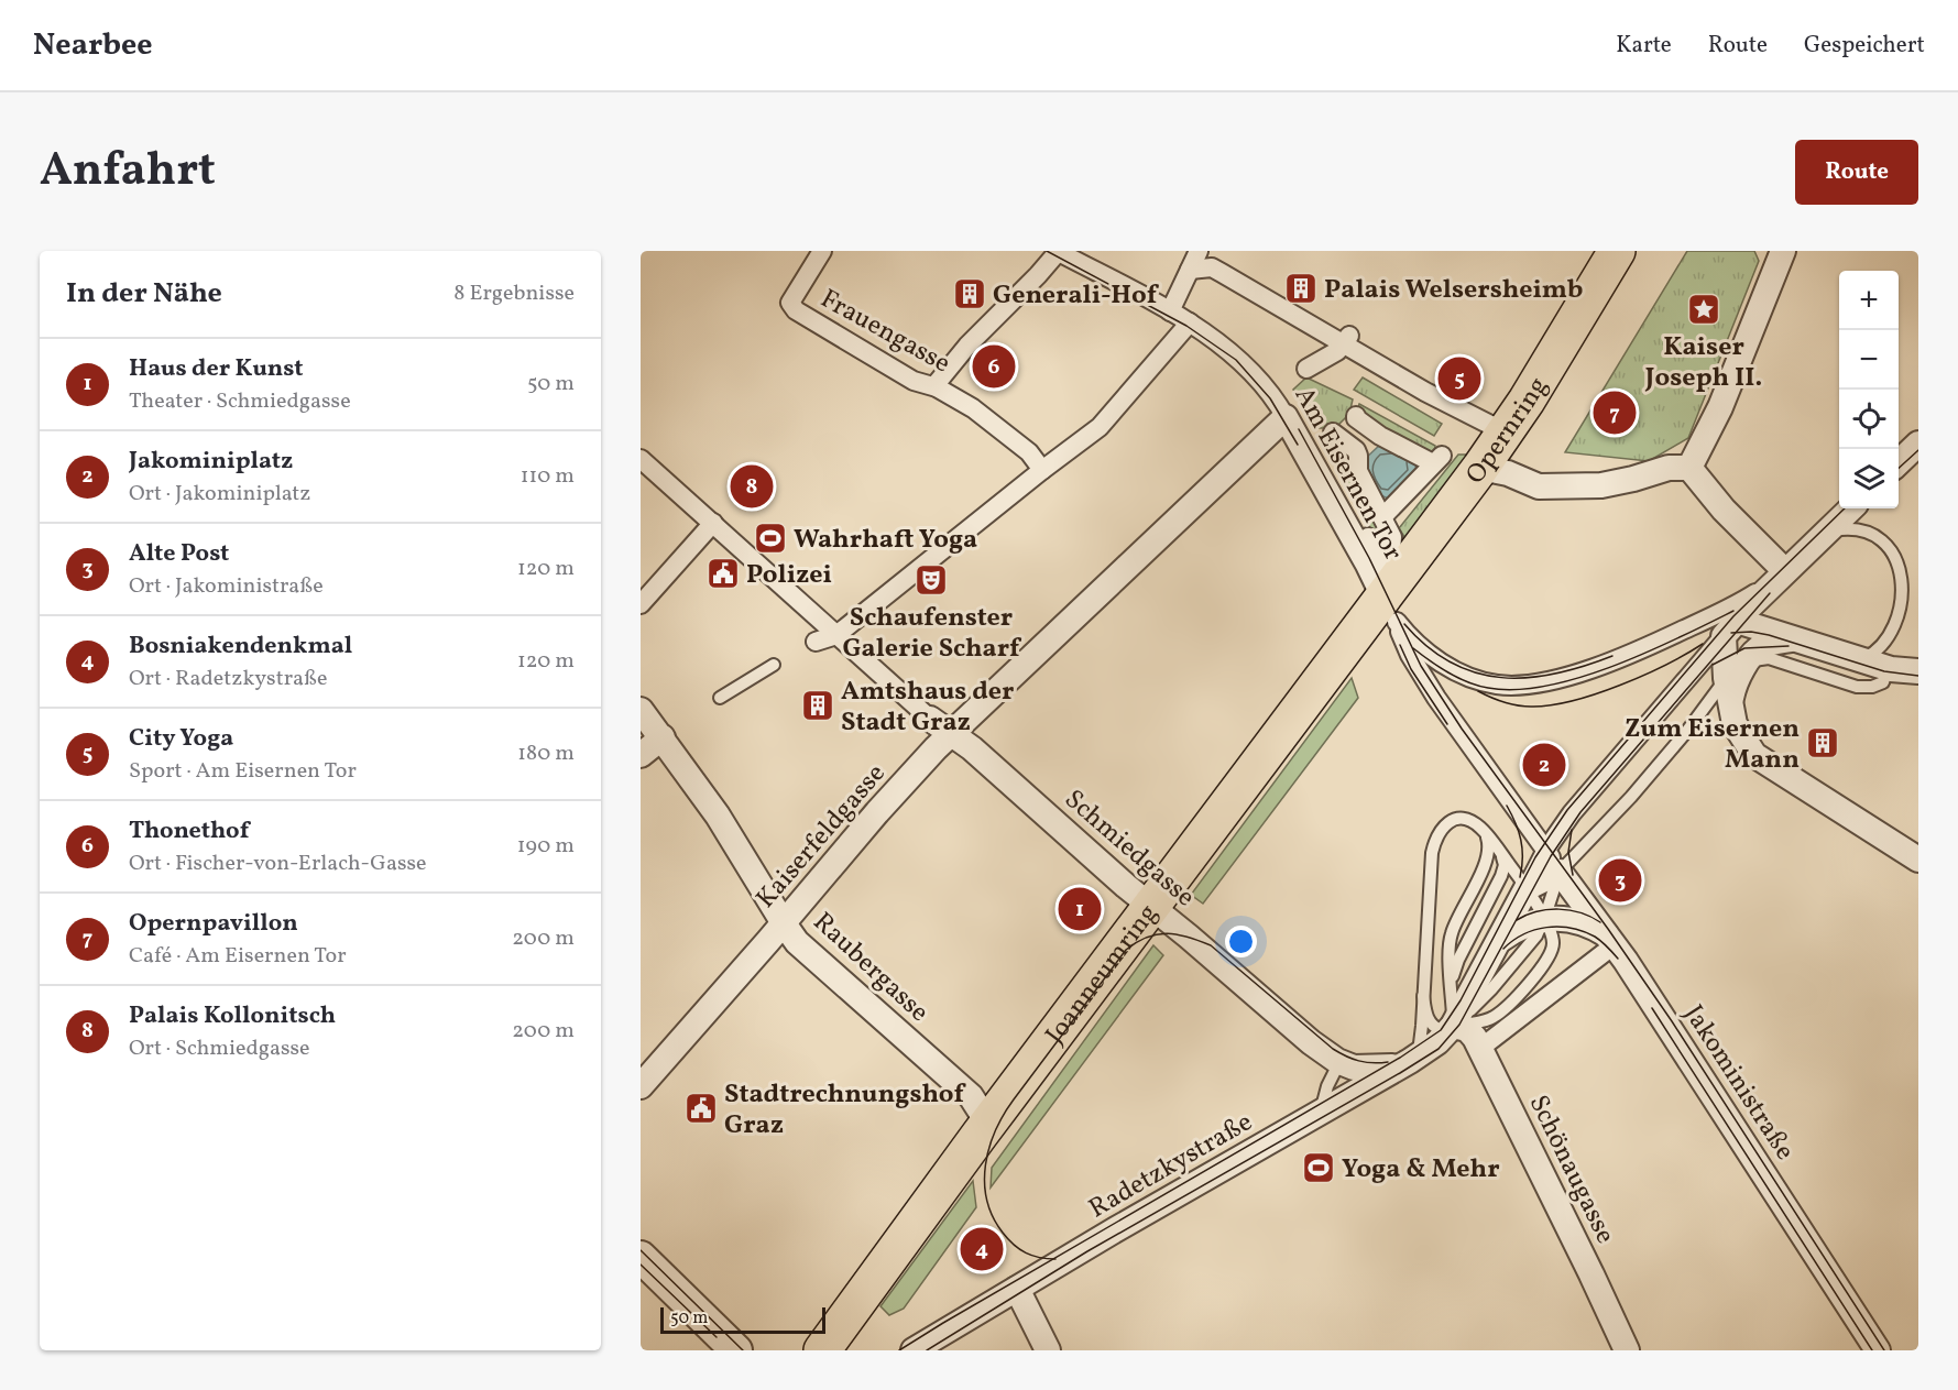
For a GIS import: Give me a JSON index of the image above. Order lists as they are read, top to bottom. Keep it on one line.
{"streets":{"main road":["Opernring","Joanneumring"],"street":["Frauengasse","Am Eisernen Tor","Kaiserfeldgasse","Schmiedgasse","Raubergasse","Jakoministraße","Radetzkystraße","Schönaugasse"]},"crossings":[["Opernring","Am Eisernen Tor"],["Opernring","Joanneumring"],["Opernring","Jakoministraße"],["Am Eisernen Tor","Kaiserfeldgasse"],["Am Eisernen Tor","Joanneumring"],["Am Eisernen Tor","Jakoministraße"],["Kaiserfeldgasse","Schmiedgasse"],["Kaiserfeldgasse","Raubergasse"],["Schmiedgasse","Joanneumring"],["Schmiedgasse","Radetzkystraße"],["Raubergasse","Joanneumring"],["Joanneumring","Jakoministraße"],["Radetzkystraße","Schönaugasse"]],"places":{"building":["Palais Welsersheimb","Generali-Hof","Amtshaus der Stadt Graz","Zum Eisernen Mann"],"place":["Kaiser Joseph II."],"sports":["Wahrhaft Yoga","Yoga & Mehr"],"public building":["Polizei","Stadtrechnungshof Graz"],"theatre":["Schaufenster Galerie Scharf"]},"scale_bar":"50 m","page":{"header":"Nearbee","nav":["Karte","Route","Gespeichert"],"title":"Anfahrt","buttons":"Route","heading":["In der Nähe","8 Ergebnisse"],"map_buttons":["+","−"],"list":[{"mark":"1","name":"Haus der Kunst","note":"Theater · Schmiedgasse","value":"50 m"},{"mark":"2","name":"Jakominiplatz","note":"Ort · Jakominiplatz","value":"110 m"},{"mark":"3","name":"Alte Post","note":"Ort · Jakoministraße","value":"120 m"},{"mark":"4","name":"Bosniakendenkmal","note":"Ort · Radetzkystraße","value":"120 m"},{"mark":"5","name":"City Yoga","note":"Sport · Am Eisernen Tor","value":"180 m"},{"mark":"6","name":"Thonethof","note":"Ort · Fischer-von-Erlach-Gasse","value":"190 m"},{"mark":"7","name":"Opernpavillon","note":"Café · Am Eisernen Tor","value":"200 m"},{"mark":"8","name":"Palais Kollonitsch","note":"Ort · Schmiedgasse","value":"200 m"}],"pins":["6","5","7","8","2","3","1","4"],"scale":"50 m"}}
